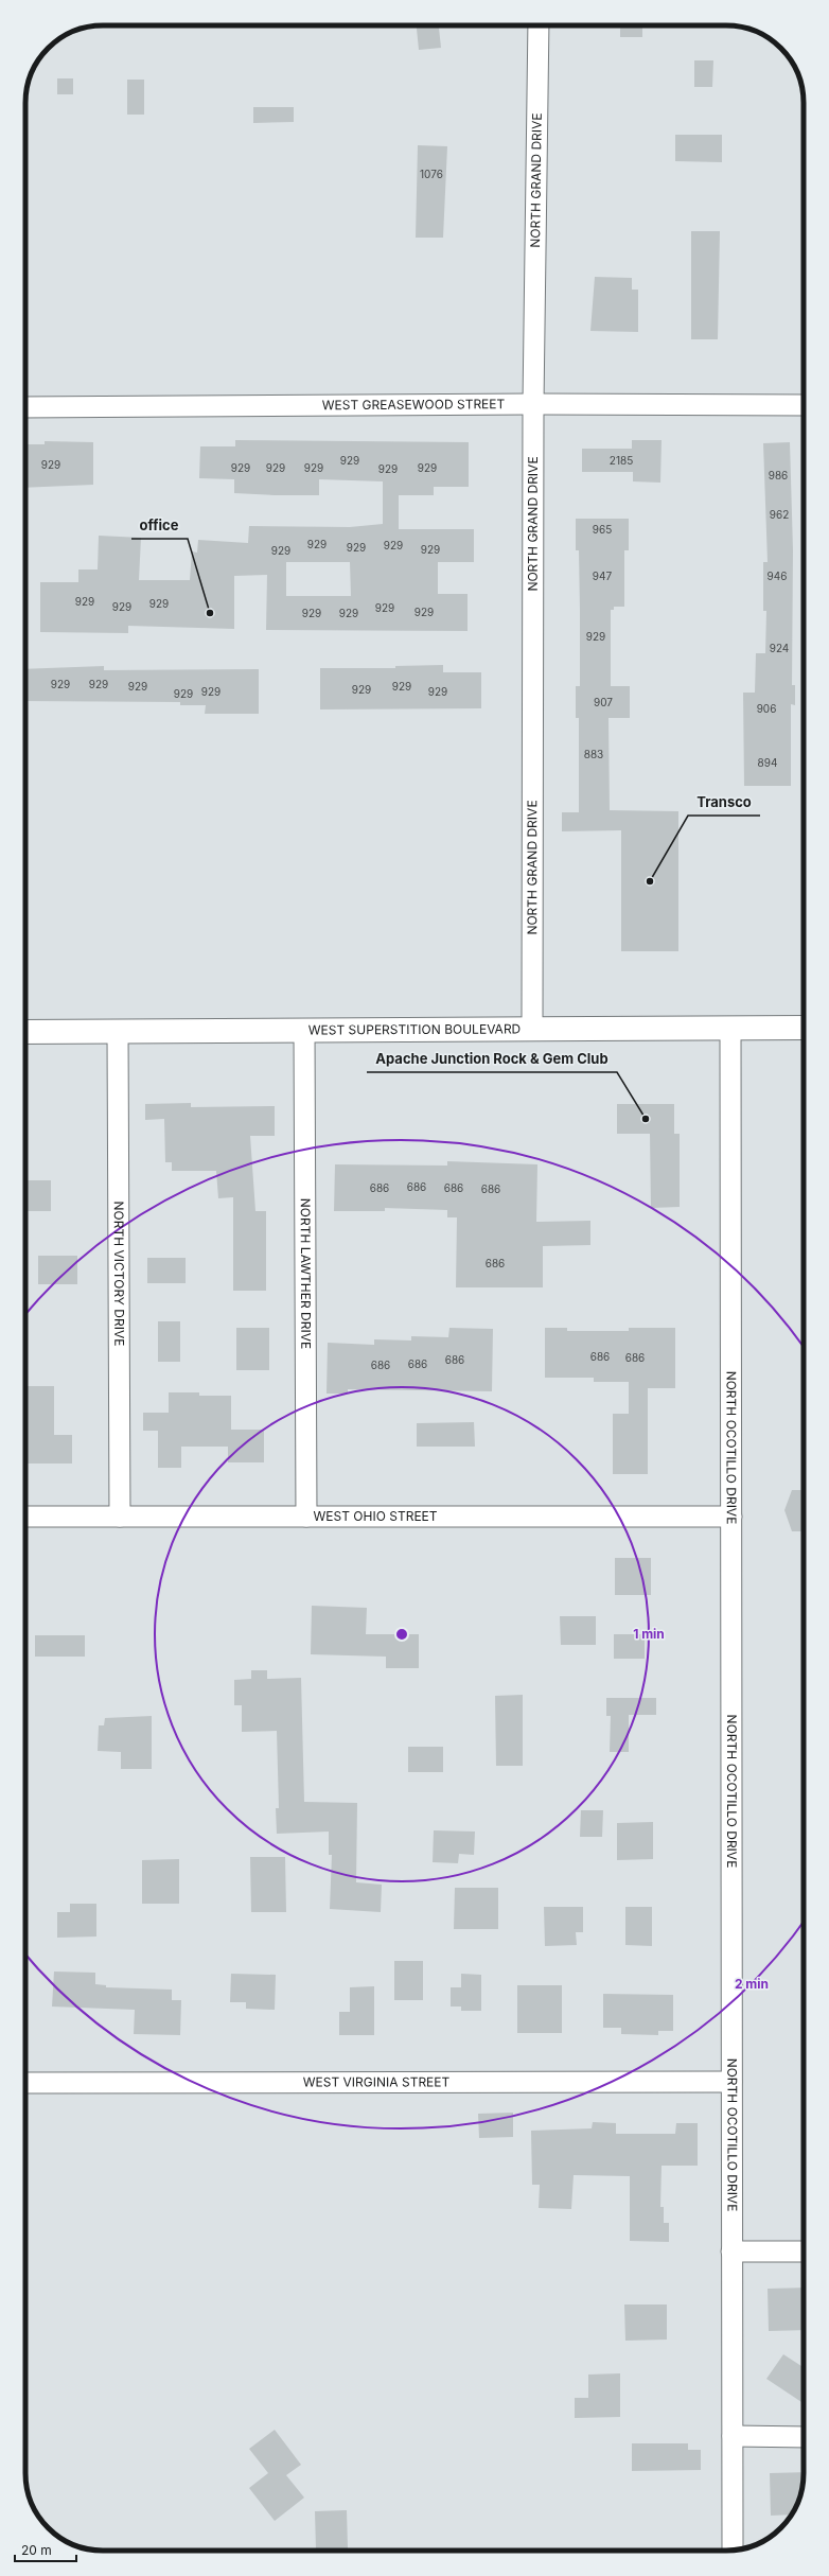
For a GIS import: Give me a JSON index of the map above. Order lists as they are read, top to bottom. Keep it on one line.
{"streets":{"main road":["WEST SUPERSTITION BOULEVARD"],"street":["NORTH GRAND DRIVE","WEST GREASEWOOD STREET","NORTH VICTORY DRIVE","NORTH LAWTHER DRIVE","NORTH OCOTILLO DRIVE","WEST OHIO STREET","WEST VIRGINIA STREET"]},"crossings":[["NORTH GRAND DRIVE","WEST GREASEWOOD STREET"],["NORTH GRAND DRIVE","WEST SUPERSTITION BOULEVARD"],["WEST SUPERSTITION BOULEVARD","NORTH VICTORY DRIVE"],["WEST SUPERSTITION BOULEVARD","NORTH LAWTHER DRIVE"],["WEST SUPERSTITION BOULEVARD","NORTH OCOTILLO DRIVE"],["NORTH VICTORY DRIVE","WEST OHIO STREET"],["NORTH LAWTHER DRIVE","WEST OHIO STREET"],["NORTH OCOTILLO DRIVE","WEST OHIO STREET"],["NORTH OCOTILLO DRIVE","WEST VIRGINIA STREET"]],"places":["office","Transco","Apache Junction Rock & Gem Club"],"house_numbers":["1076","929","2185","929","929","929","929","929","929","986","962","965","929","929","929","929","929","947","946","929","929","929","929","929","929","929","929","924","929","929","929","929","929","929","929","929","907","906","883","894","686","686","686","686","686","686","686","686","686","686"],"scale_bar":"20 m","rings":["1 min","2 min"]}
